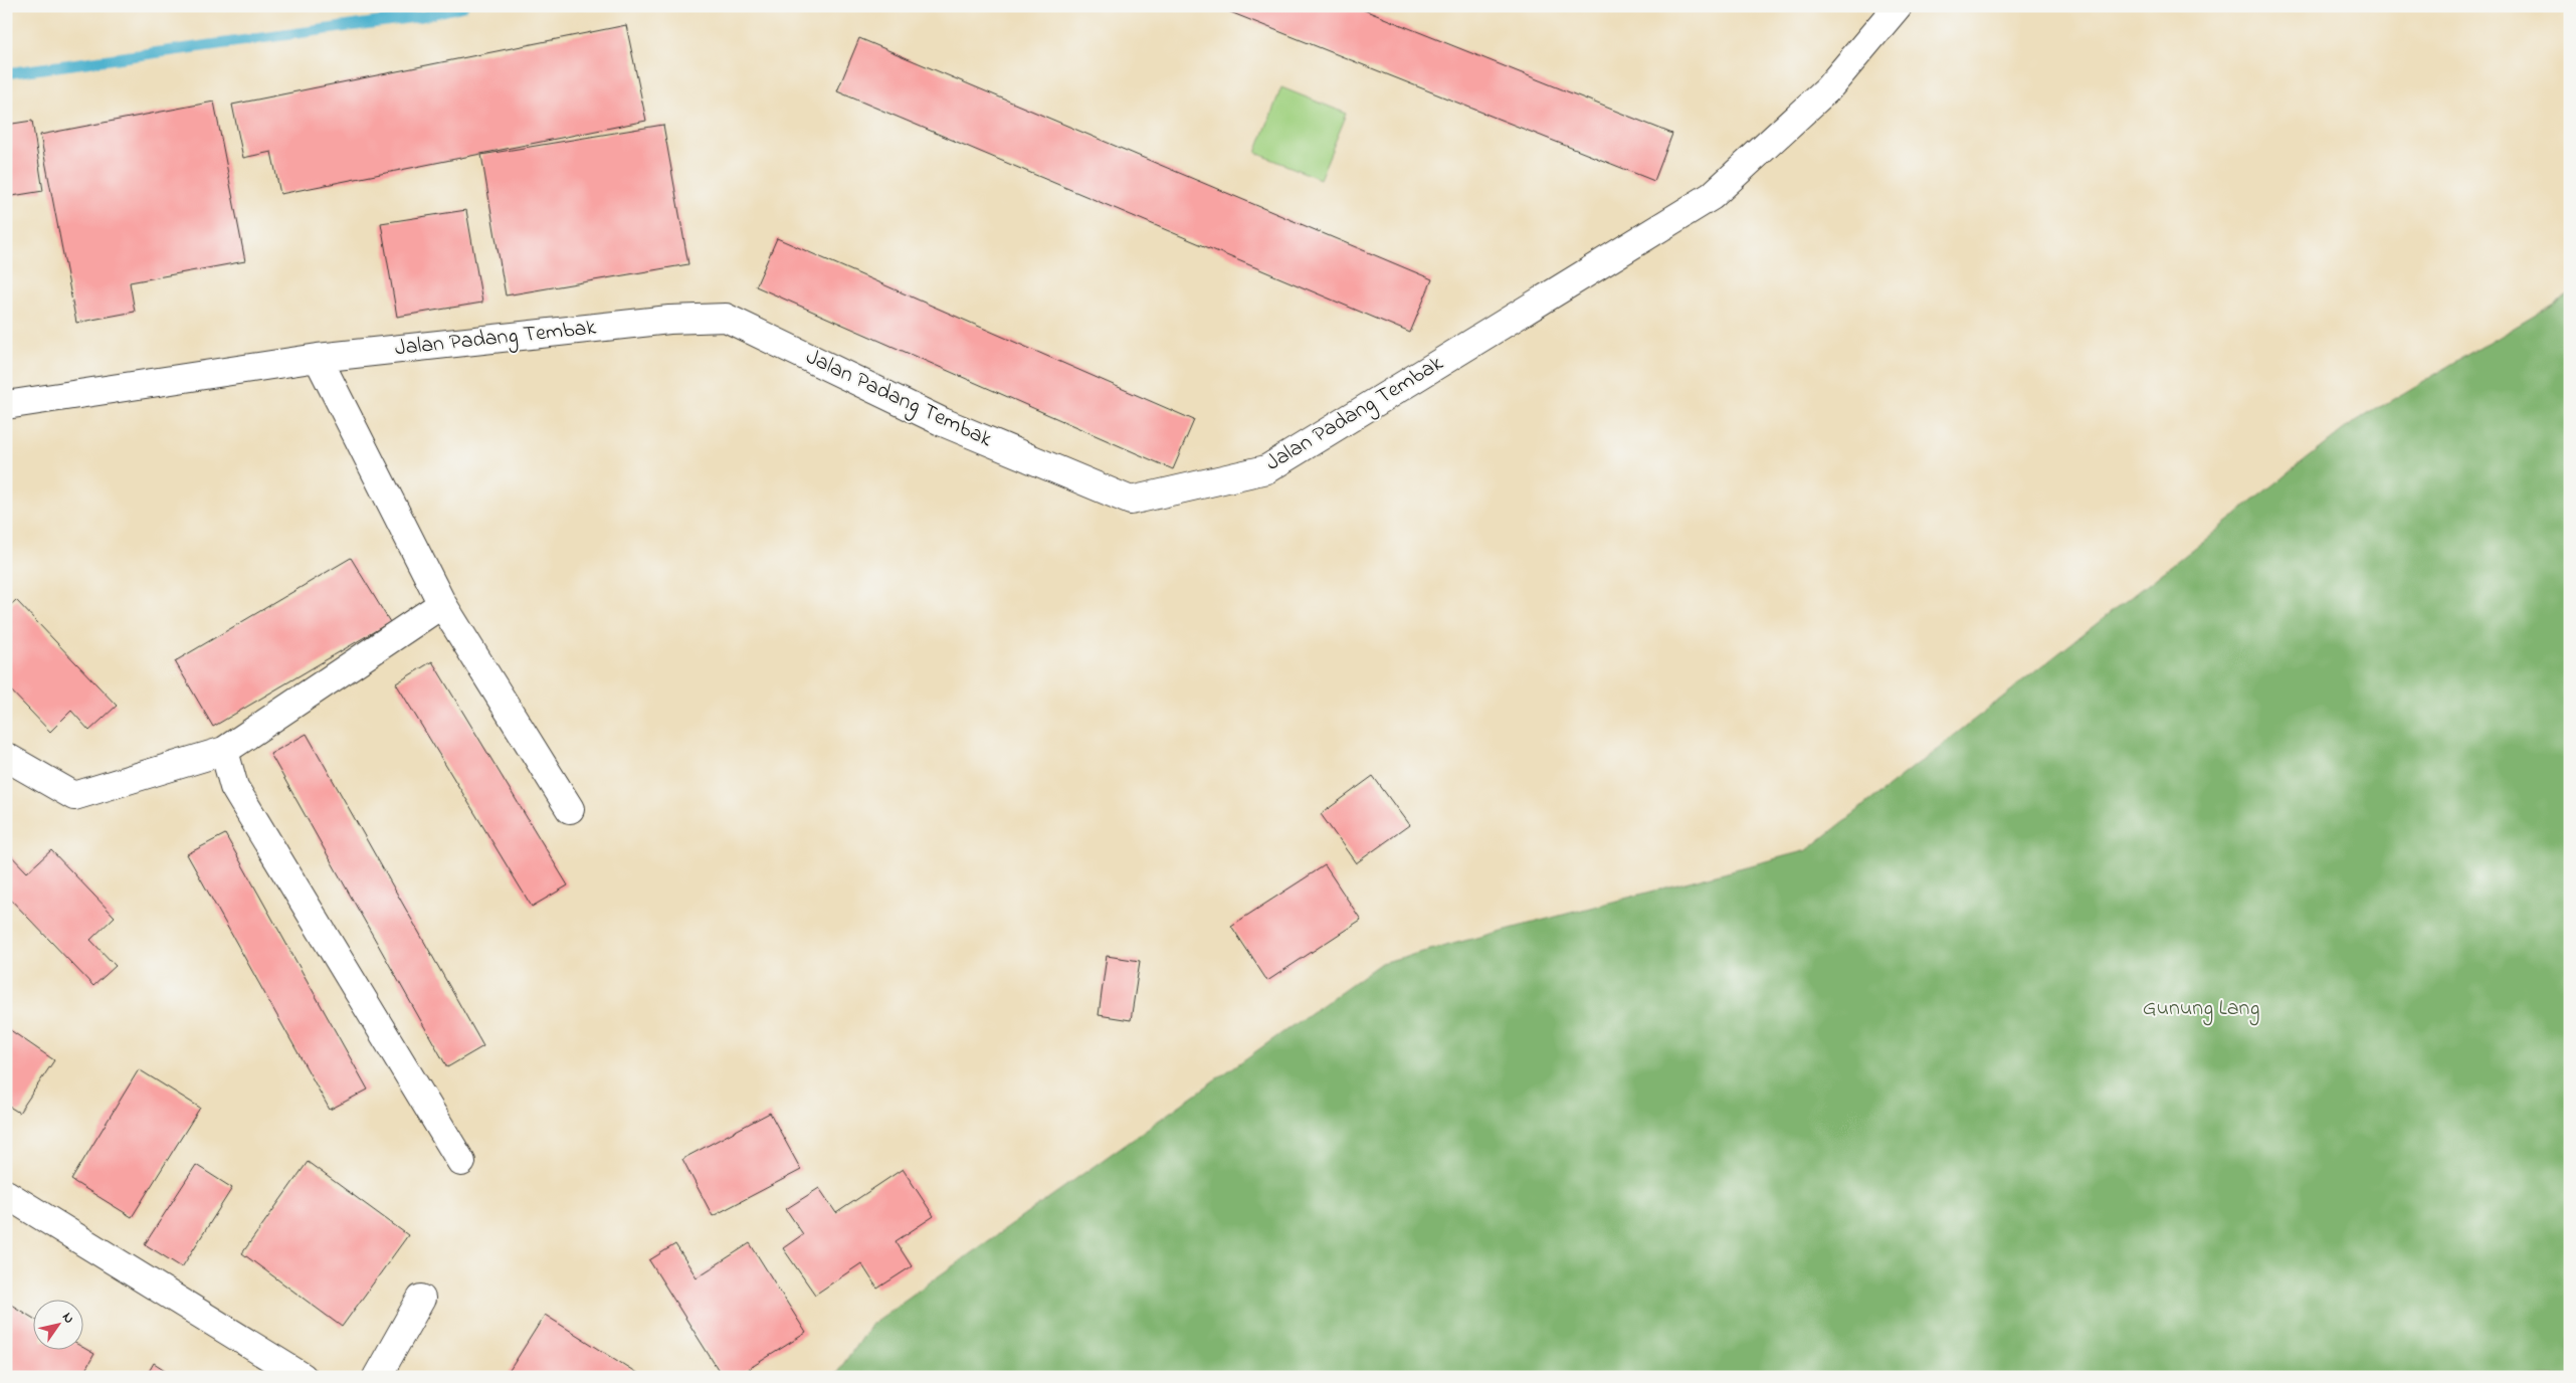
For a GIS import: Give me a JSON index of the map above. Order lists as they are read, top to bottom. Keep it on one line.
{"streets":{"street":["Jalan Padang Tembak"]},"parks":["Gunung Lang"],"north":"top right"}
